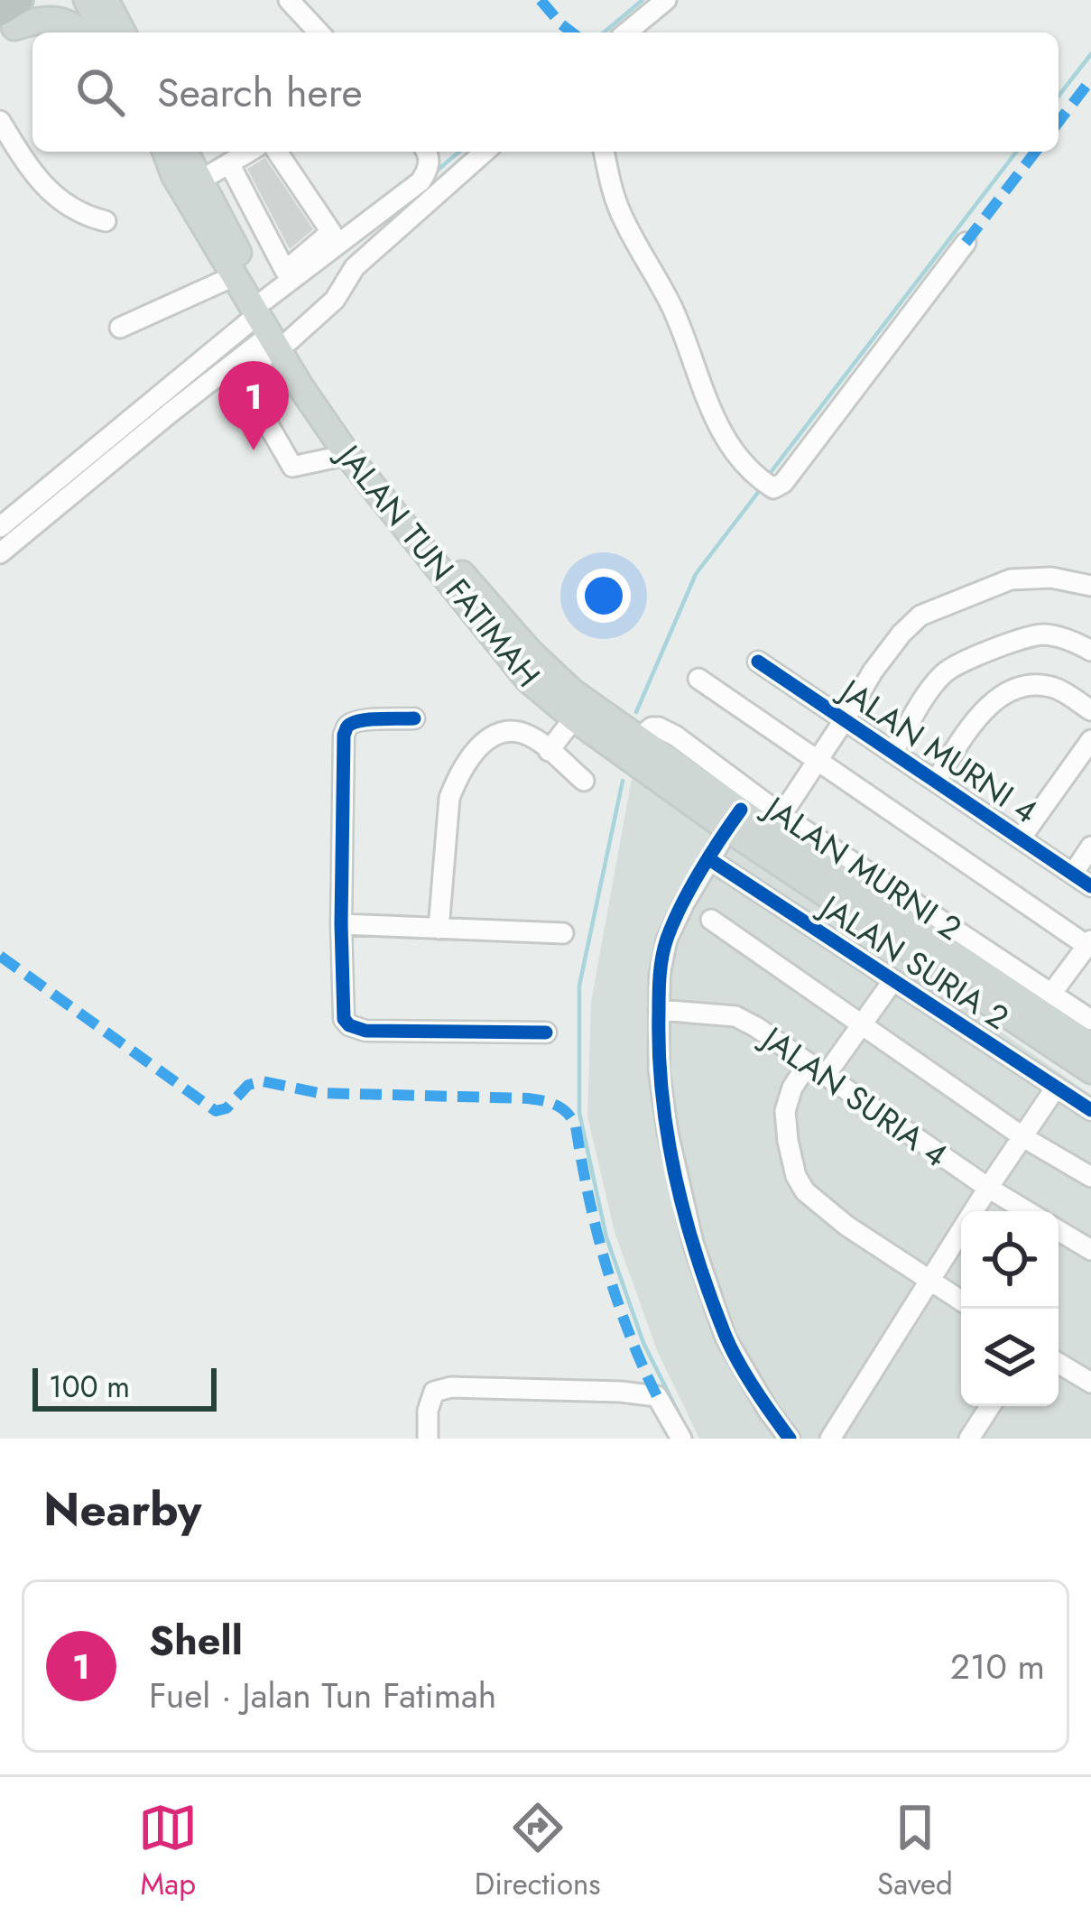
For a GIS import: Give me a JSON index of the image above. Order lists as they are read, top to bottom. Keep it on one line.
{"streets":{"main road":["JALAN TUN FATIMAH"],"street":["JALAN MURNI 4","JALAN MURNI 2","JALAN SURIA 2","JALAN SURIA 4"]},"crossings":[["JALAN TUN FATIMAH","JALAN MURNI 2"]],"scale_bar":"100 m","page":{"search":"Search here","pins":"1","scale":"100 m","heading":"Nearby","list":[{"mark":"1","name":"Shell","note":"Fuel · Jalan Tun Fatimah","value":"210 m"}],"nav":["Map","Directions","Saved"]}}
